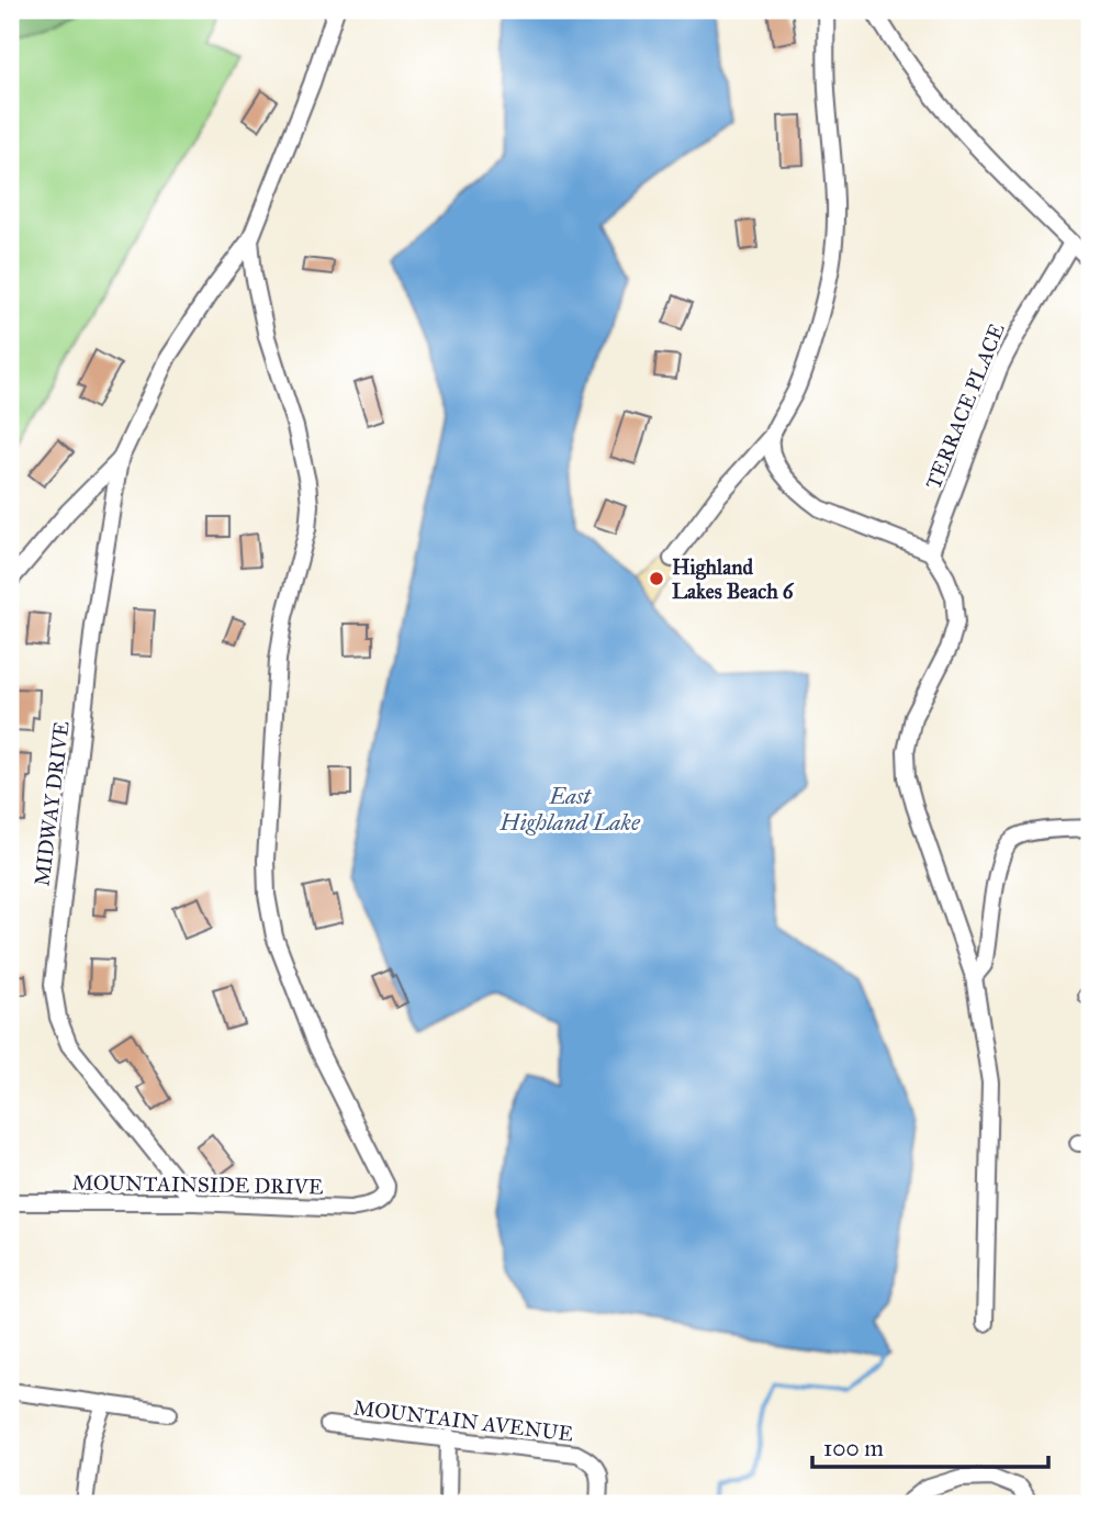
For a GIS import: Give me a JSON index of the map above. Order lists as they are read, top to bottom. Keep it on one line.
{"streets":{"street":["TERRACE PLACE","MIDWAY DRIVE","MOUNTAINSIDE DRIVE","MOUNTAIN AVENUE"]},"crossings":[["MIDWAY DRIVE","MOUNTAINSIDE DRIVE"]],"water":["East Highland Lake"],"places":["Highland Lakes Beach 6"],"scale_bar":"100 m"}
